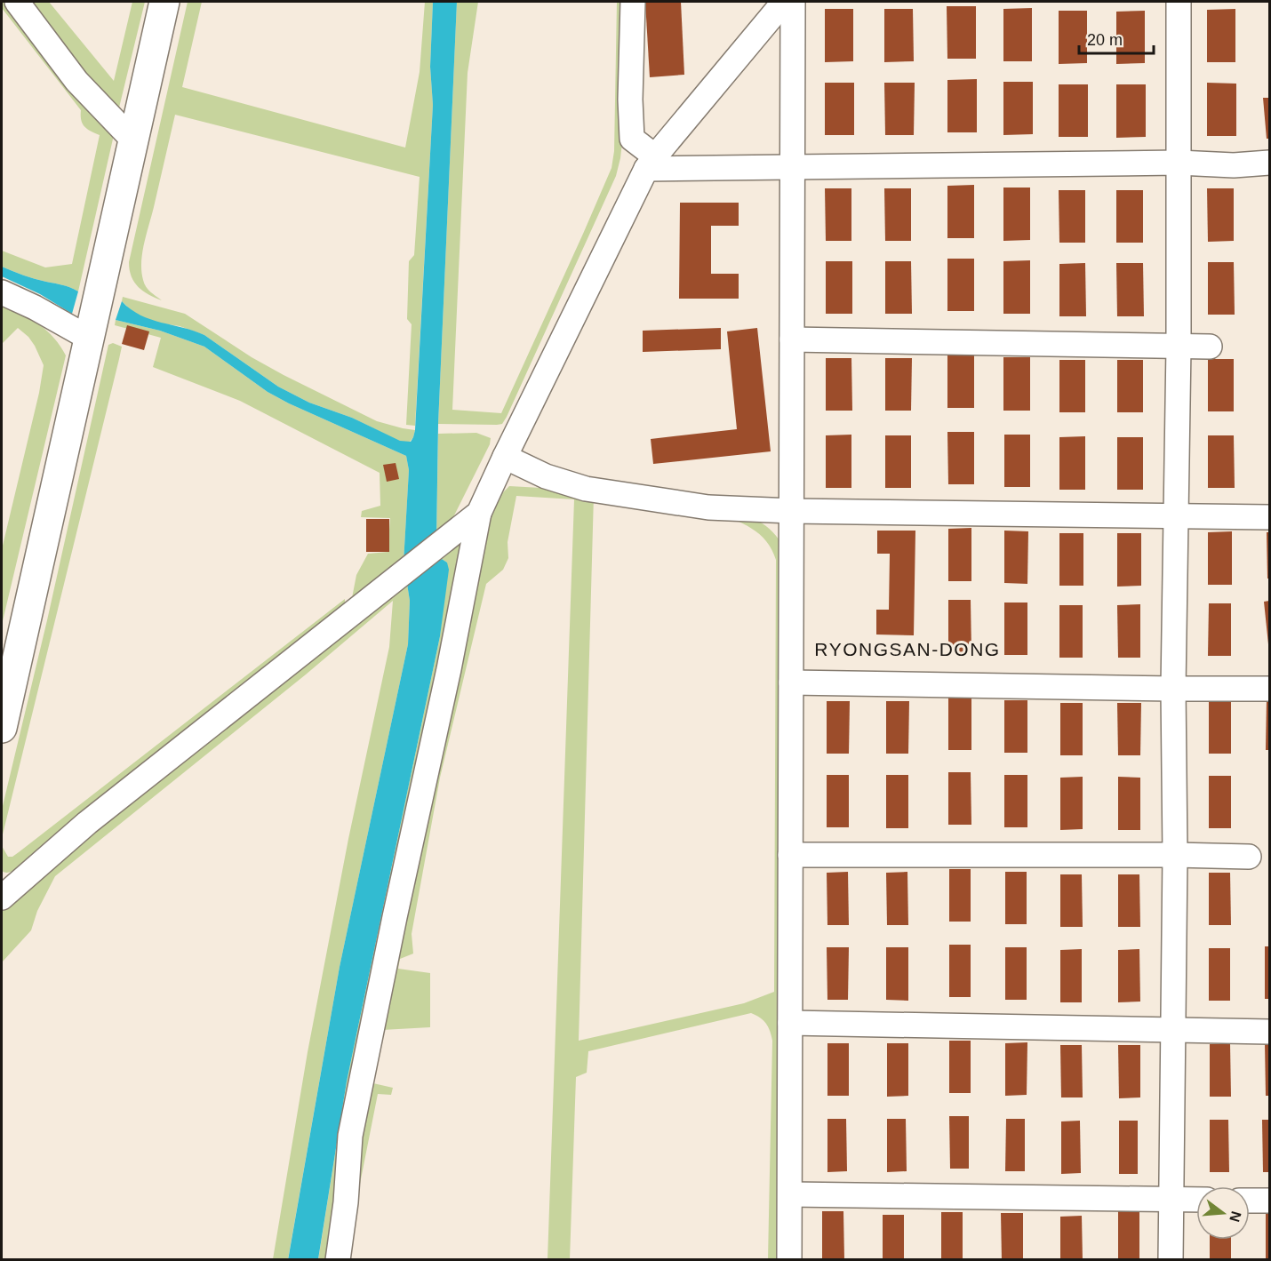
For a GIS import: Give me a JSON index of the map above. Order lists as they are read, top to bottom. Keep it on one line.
{"districts":["RYONGSAN-DONG"],"scale_bar":"20 m","north":"right"}
